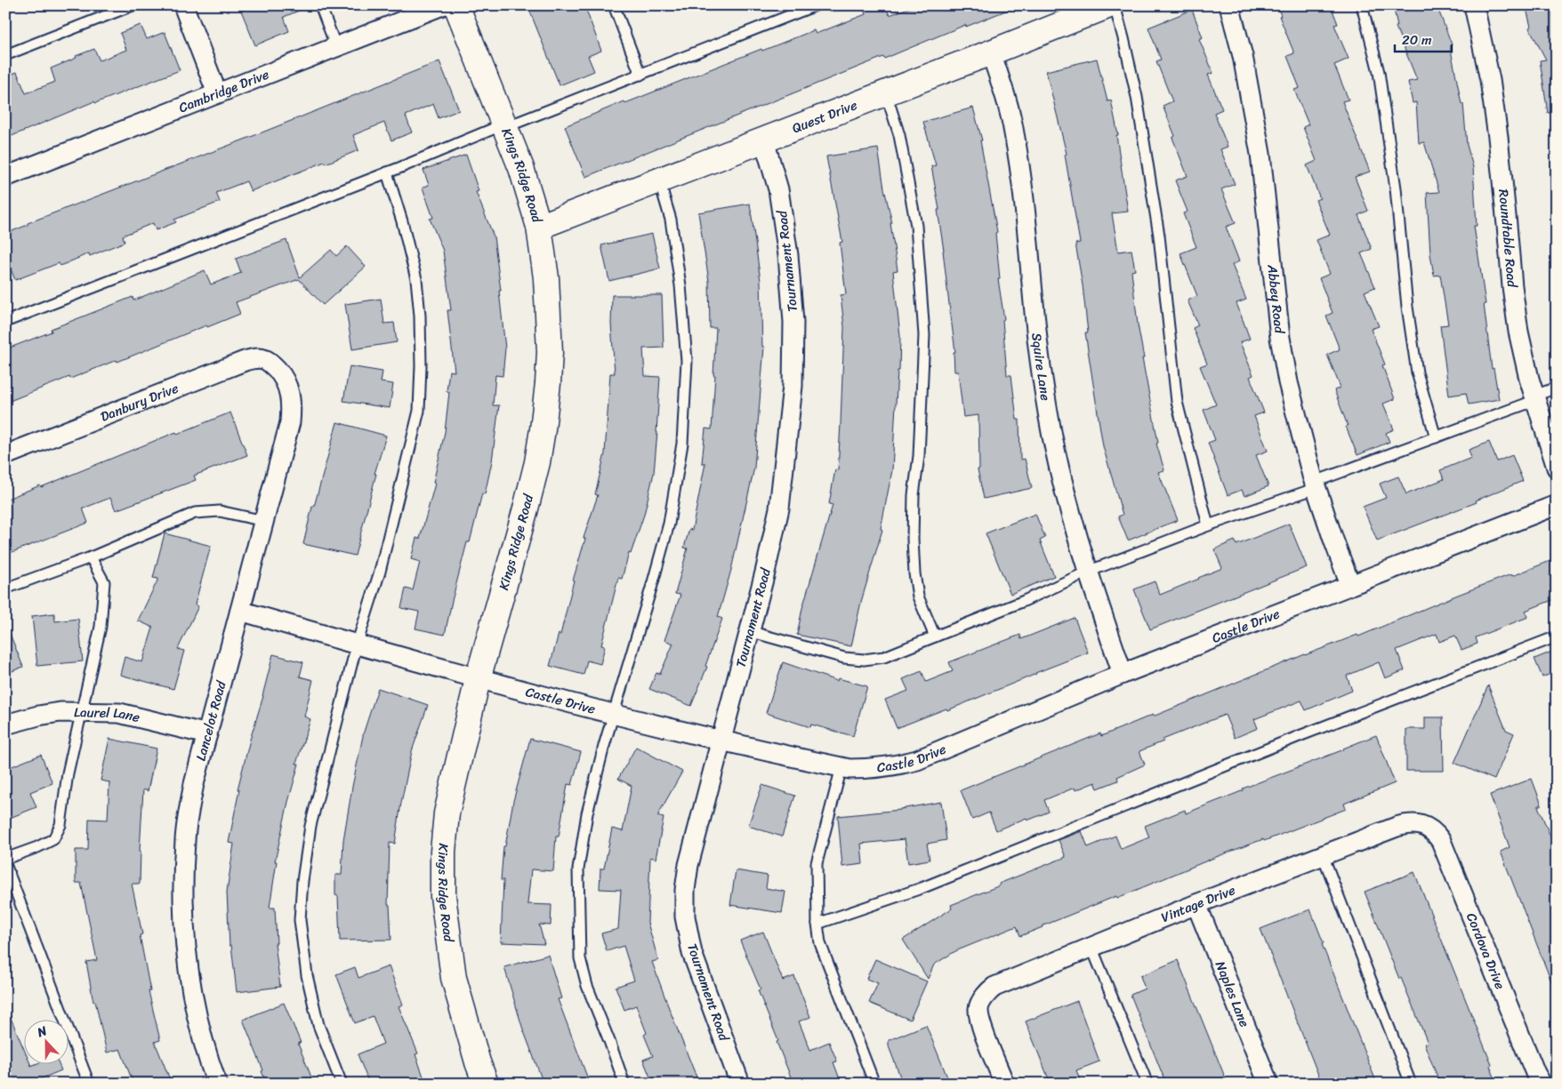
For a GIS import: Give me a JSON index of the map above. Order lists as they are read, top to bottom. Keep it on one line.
{"streets":{"street":["Cambridge Drive","Quest Drive","Kings Ridge Road","Roundtable Road","Tournament Road","Abbey Road","Squire Lane","Danbury Drive","Castle Drive","Laurel Lane","Lancelot Road","Vintage Drive","Cordova Drive","Naples Lane"]},"crossings":[["Quest Drive","Kings Ridge Road"],["Quest Drive","Tournament Road"],["Quest Drive","Squire Lane"],["Kings Ridge Road","Castle Drive"],["Tournament Road","Castle Drive"],["Abbey Road","Castle Drive"],["Squire Lane","Castle Drive"],["Danbury Drive","Lancelot Road"],["Castle Drive","Lancelot Road"],["Laurel Lane","Lancelot Road"],["Vintage Drive","Cordova Drive"],["Vintage Drive","Naples Lane"]],"scale_bar":"20 m","north":"top"}
